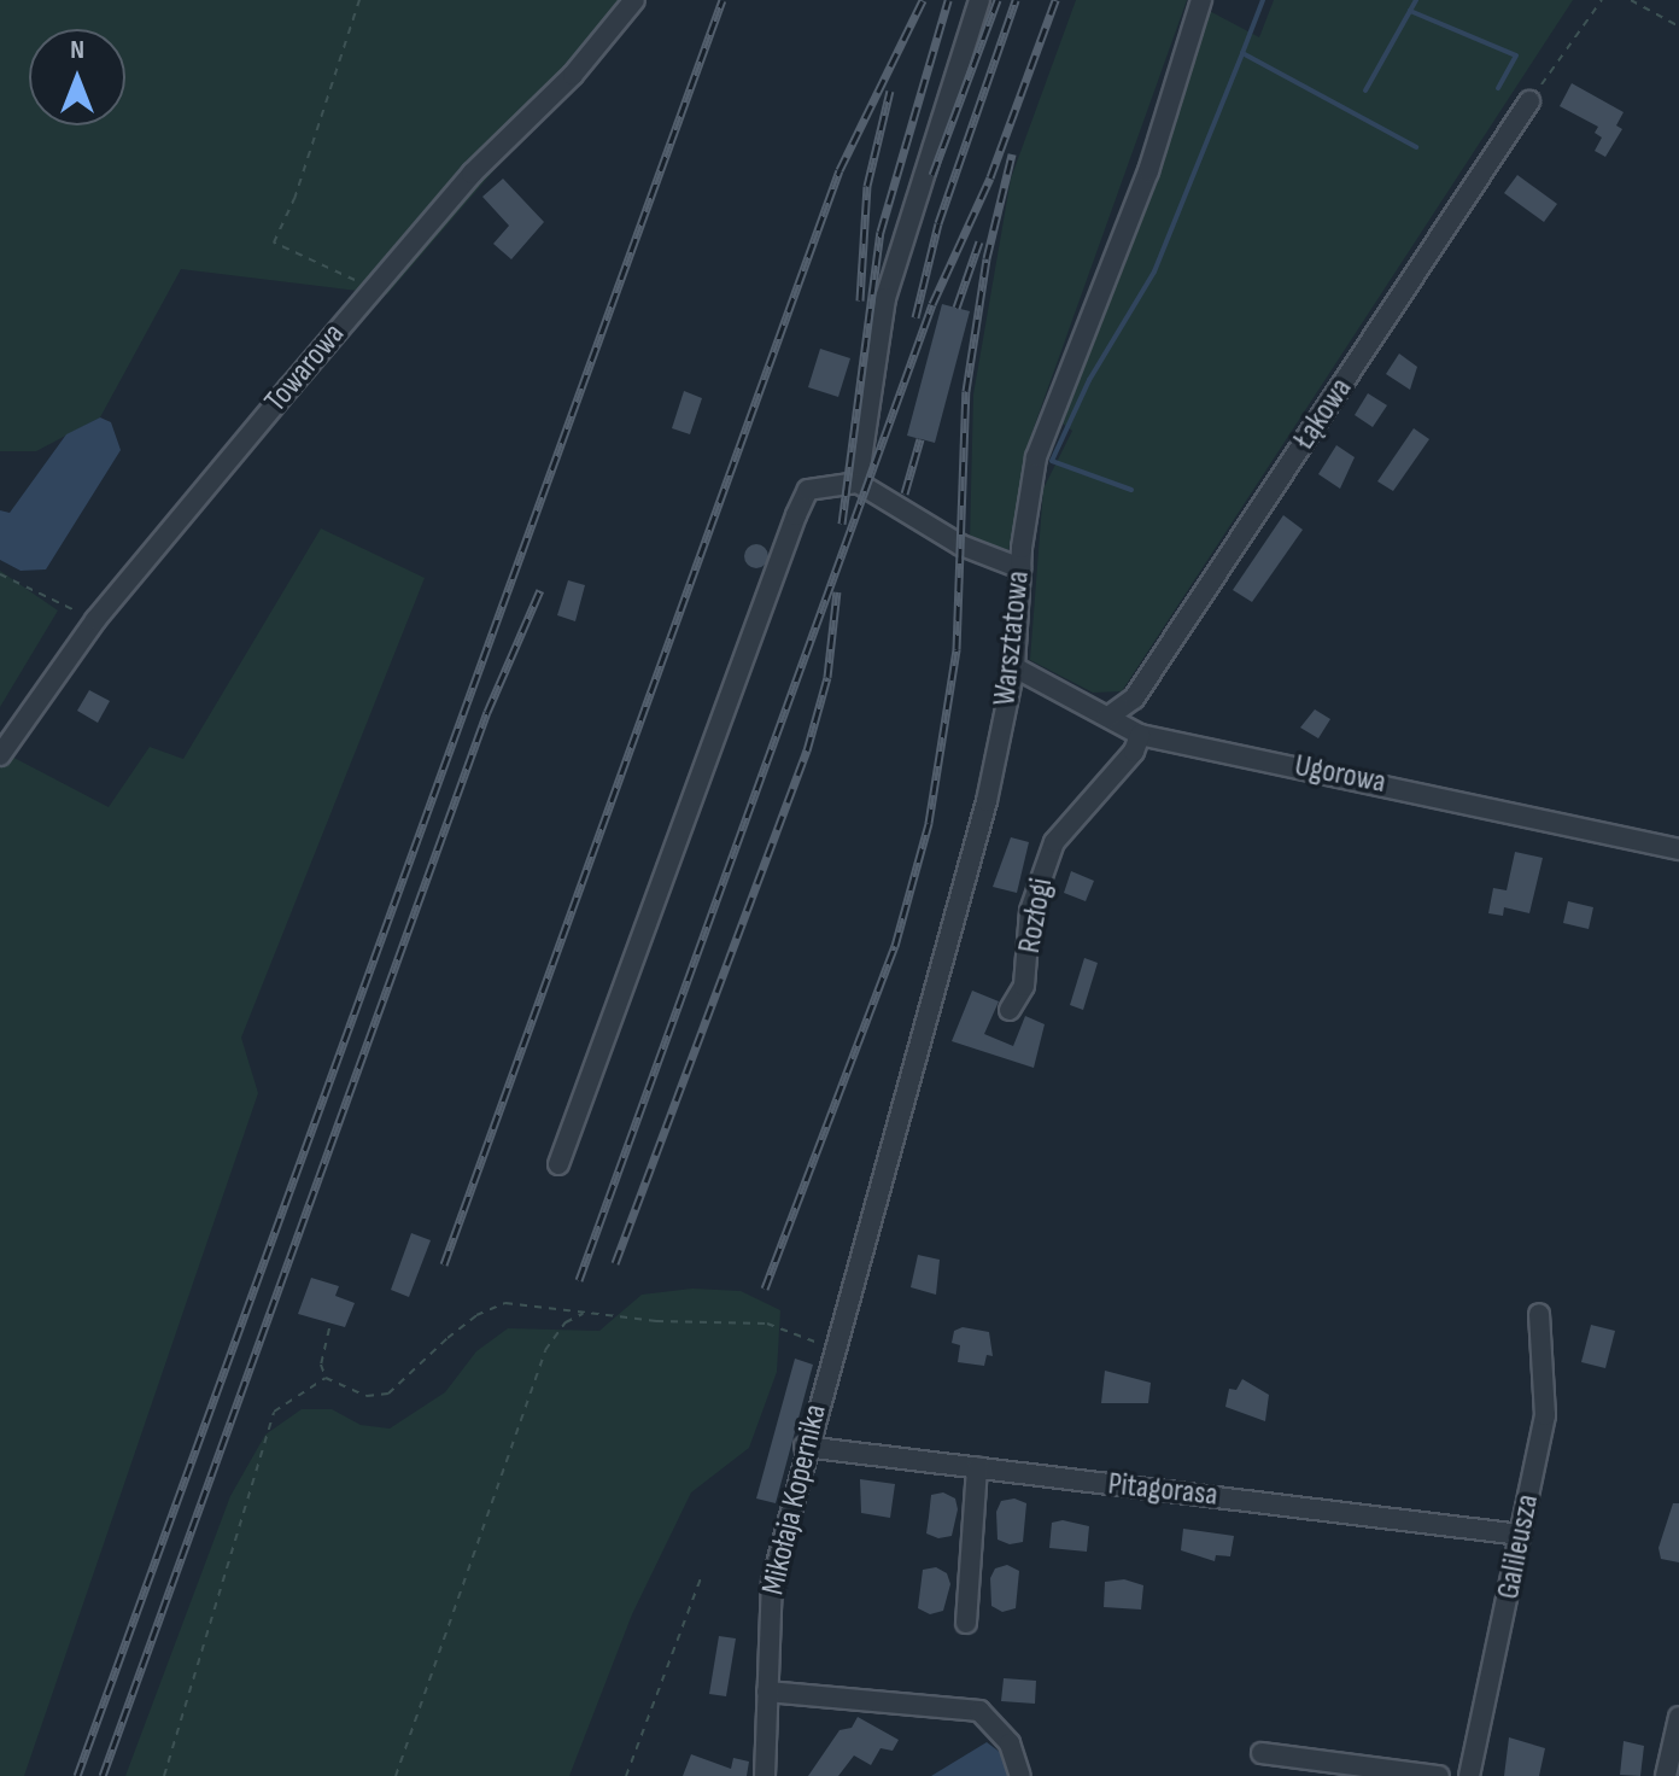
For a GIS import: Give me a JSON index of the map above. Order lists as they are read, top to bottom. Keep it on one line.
{"streets":{"street":["Towarowa","Łąkowa","Warsztatowa","Ugorowa","Rozłogi","Pitagorasa","Mikołaja Kopernika","Galileusza"]},"crossings":[["Łąkowa","Ugorowa"],["Warsztatowa","Ugorowa"],["Warsztatowa","Mikołaja Kopernika"],["Ugorowa","Rozłogi"],["Pitagorasa","Mikołaja Kopernika"],["Pitagorasa","Galileusza"]],"north":"top"}
